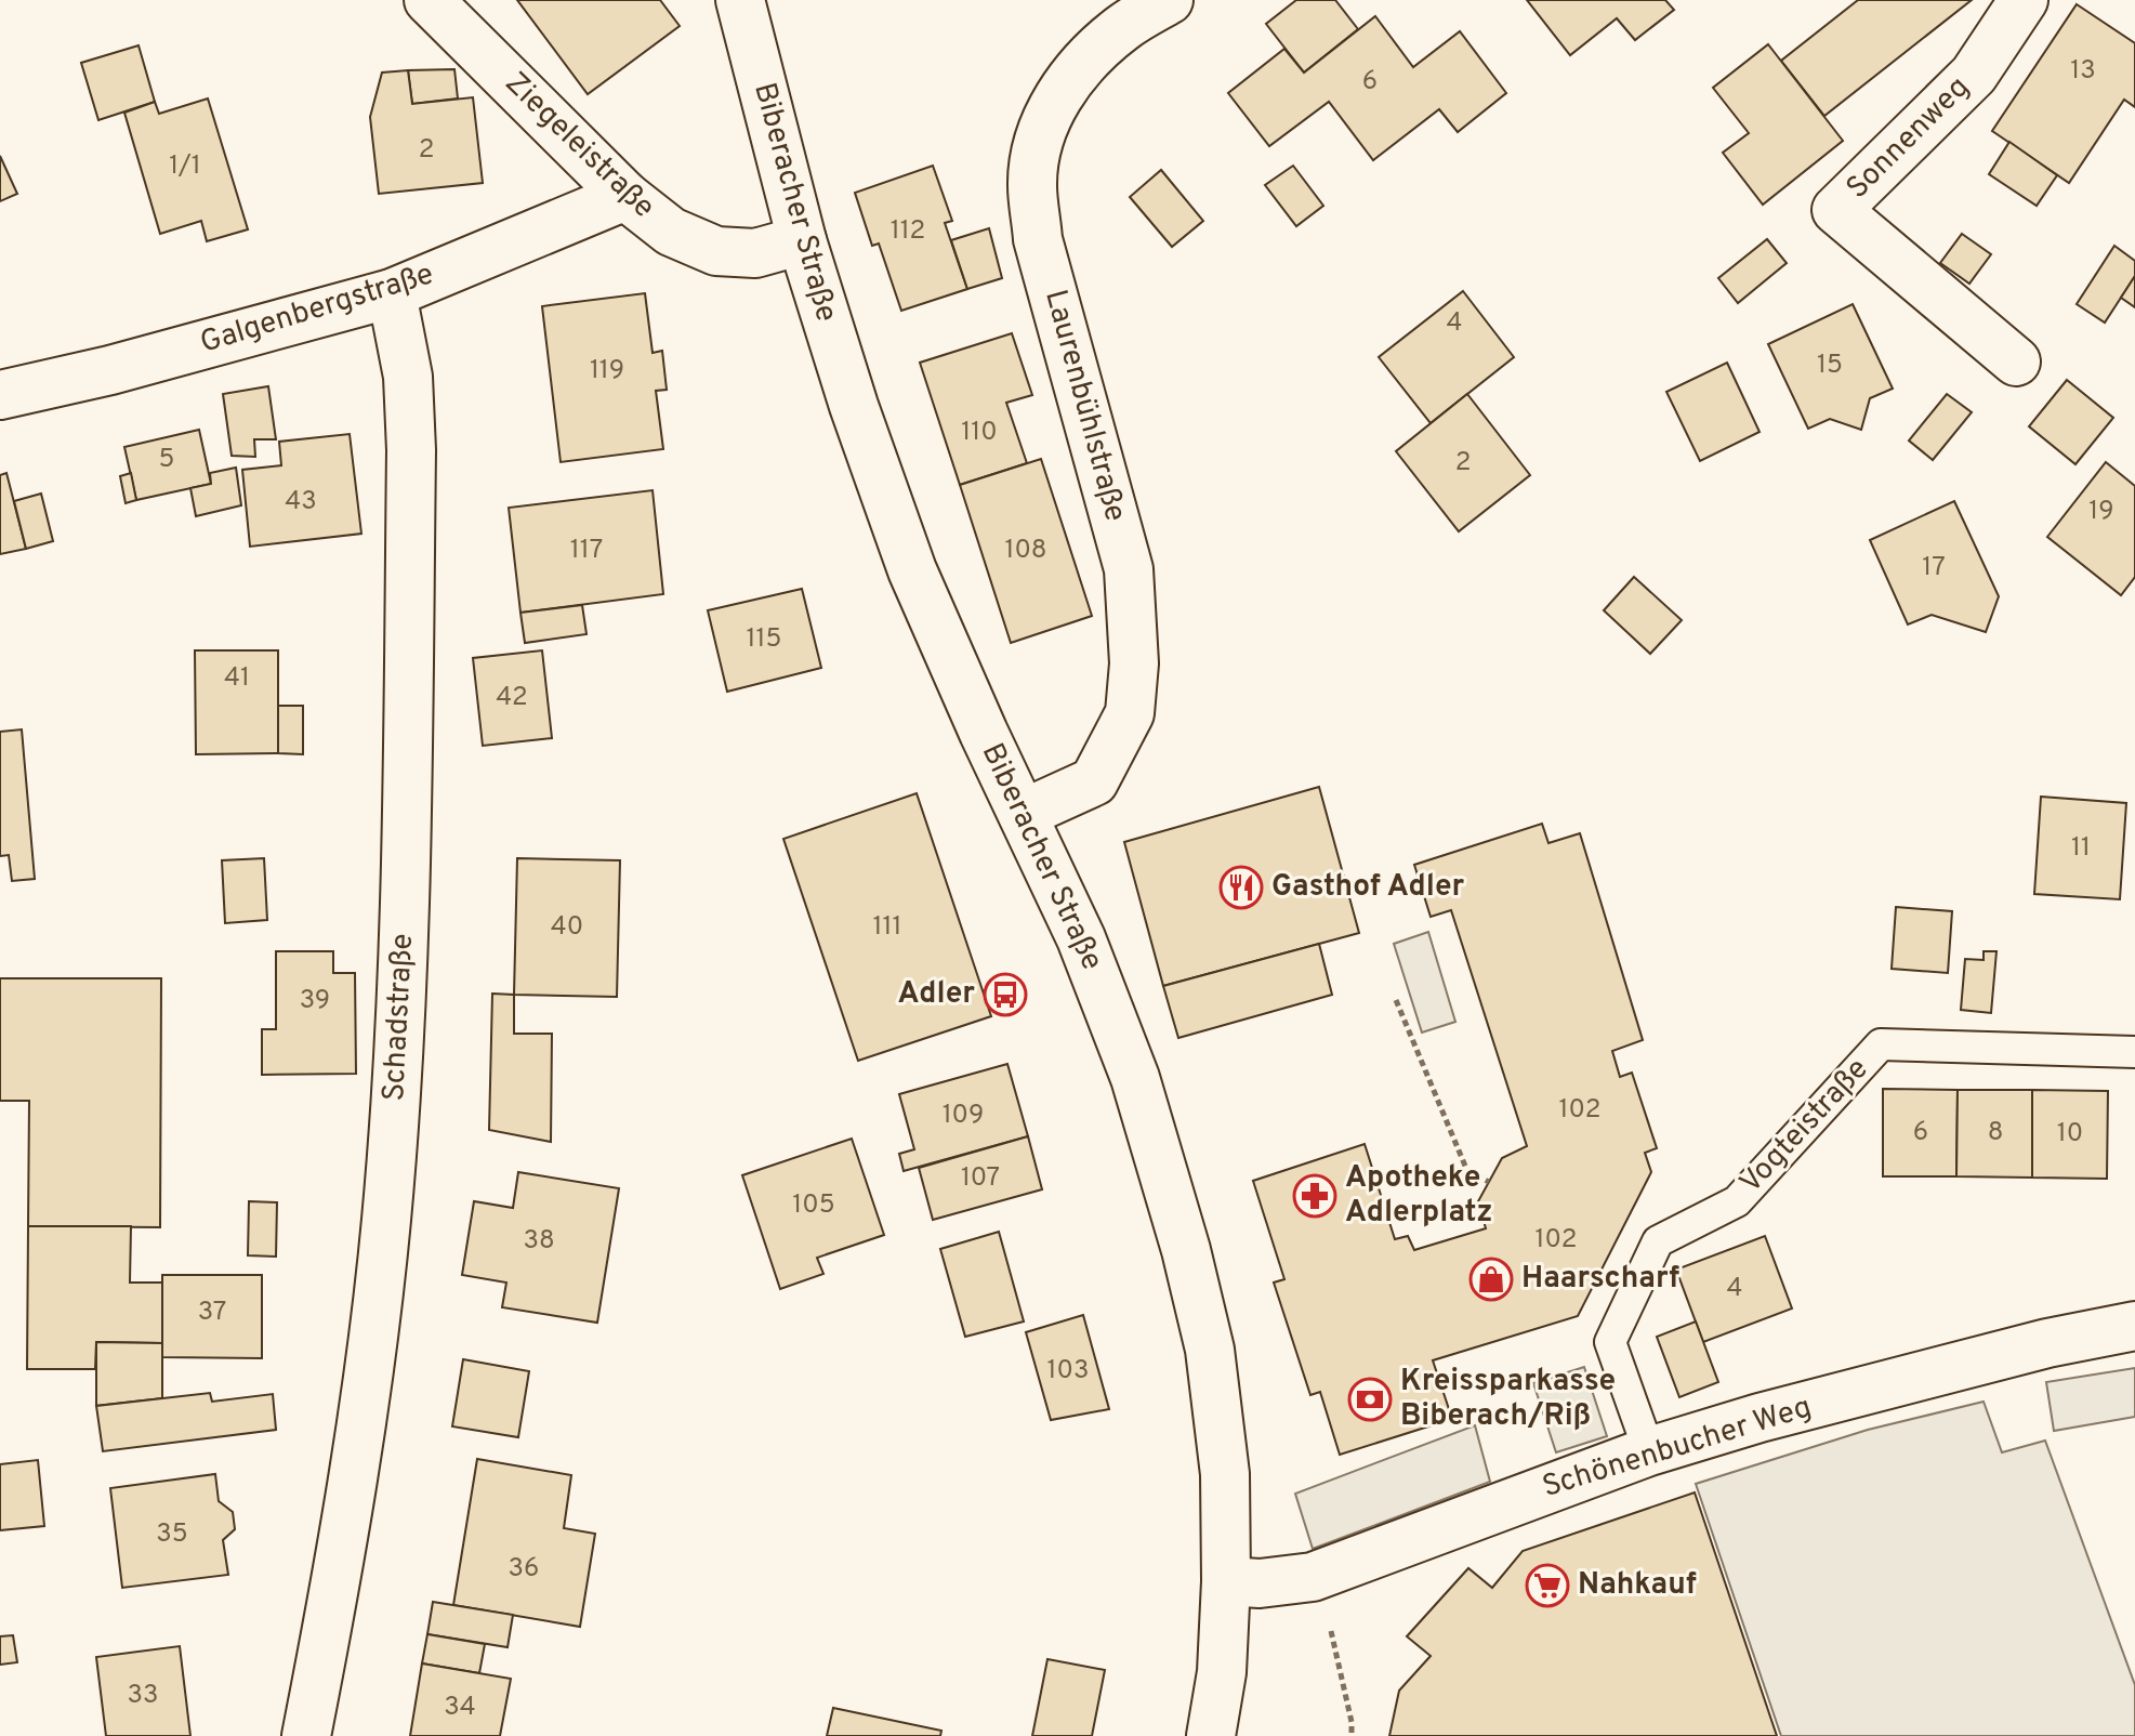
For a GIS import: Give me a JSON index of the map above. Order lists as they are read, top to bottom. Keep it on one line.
{"streets":{"street":["Sonnenweg","Ziegeleistraße","Biberacher Straße","Galgenbergstraße","Laurenbühlstraße","Schadstraße","Schönenbucher Weg"],"lane":["Vogteistraße"]},"crossings":[["Ziegeleistraße","Biberacher Straße"],["Ziegeleistraße","Galgenbergstraße"],["Biberacher Straße","Laurenbühlstraße"],["Biberacher Straße","Schönenbucher Weg"],["Galgenbergstraße","Schadstraße"],["Vogteistraße","Schönenbucher Weg"]],"places":{"restaurant":["Gasthof Adler"],"bus stop":["Adler"],"pharmacy":["Apotheke Adlerplatz"],"shop":["Haarscharf"],"bank":["Kreissparkasse Biberach/Riß"],"supermarket":["Nahkauf"]},"house_numbers":["13","6","2","1/1","112","4","15","119","110","5","2","43","19","117","108","17","115","41","42","11","40","111","39","102","109","6","8","10","107","105","102","38","4","37","103","35","36","33","34"]}
